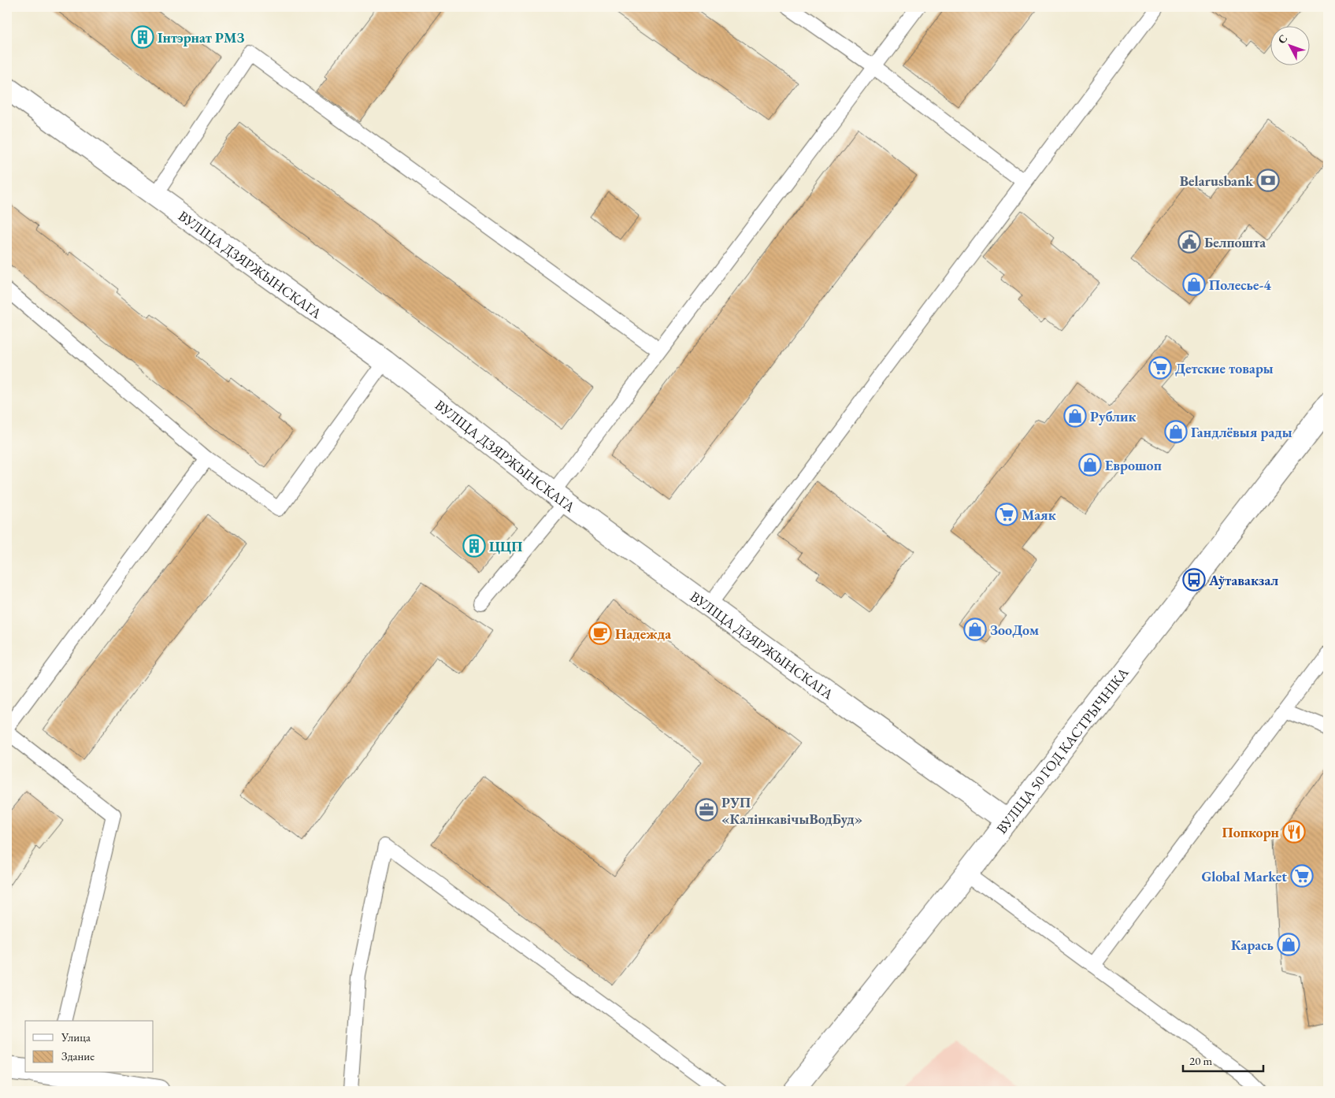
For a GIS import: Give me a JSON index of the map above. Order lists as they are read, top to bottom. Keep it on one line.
{"streets":{"street":["ВУЛІЦА ДЗЯРЖЫНСКАГА","ВУЛІЦА 50 ГОД КАСТРЫЧНІКА"]},"crossings":[["ВУЛІЦА ДЗЯРЖЫНСКАГА","ВУЛІЦА 50 ГОД КАСТРЫЧНІКА"]],"places":{"building":["Інтэрнат РМЗ","ЦЦП"],"bank":["Belarusbank"],"public building":["Белпошта"],"shop":["Полесье-4","Рублик","Гандлёвыя рады","Еврошоп","ЗооДом","Карась"],"supermarket":["Детские товары","Маяк","Globаl Market"],"bus stop":["Аўтавакзал"],"cafe":["Надежда"],"office":["РУП «КалінкавічыВодБуд»"],"restaurant":["Попкорн"]},"legend":["Улица","Здание"],"scale_bar":"20 m","north":"top left"}
